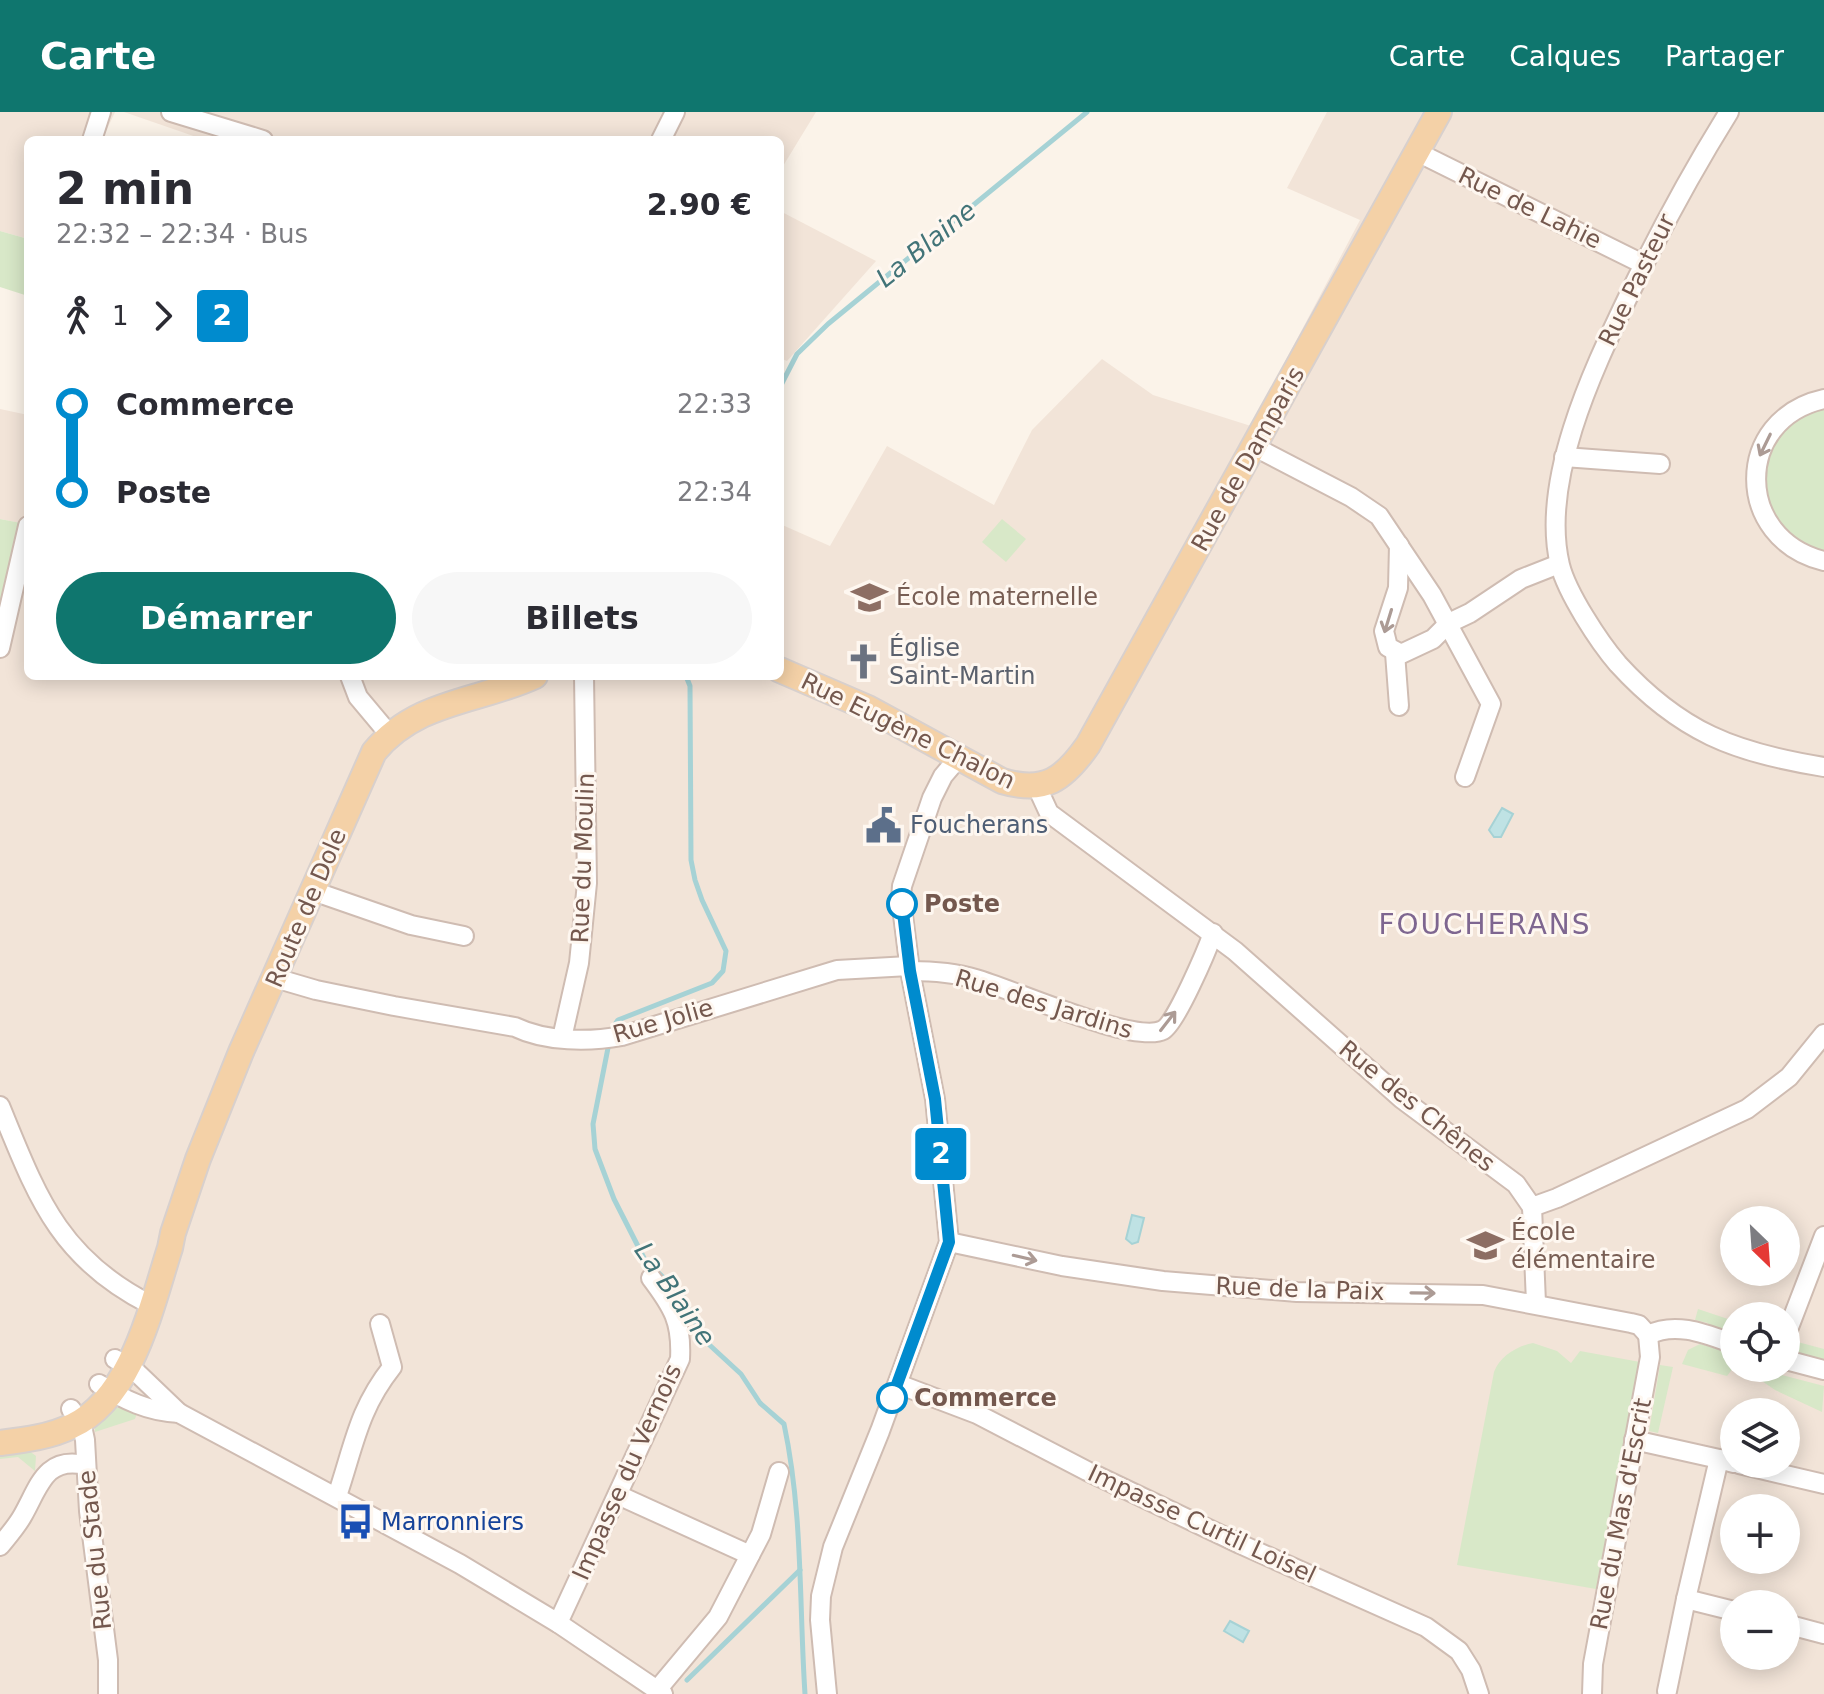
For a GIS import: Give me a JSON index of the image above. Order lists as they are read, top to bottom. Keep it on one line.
{"streets":{"main road":["Rue de Damparis","Rue Eugène Chalon","Route de Dole"],"street":["Rue de Lahie","Rue Pasteur","Rue du Moulin","Rue des Jardins","Rue Jolie","Rue des Chênes","Rue de la Paix","Impasse du Vernois","Rue du Mas d'Escrit","Impasse Curtil Loisel","Rue du Stade"]},"crossings":[["Rue de Lahie","Rue Pasteur"],["Rue de Lahie","Rue de Damparis"],["Rue de Damparis","Rue Eugène Chalon"],["Rue de Damparis","Rue des Chênes"],["Rue Eugène Chalon","Rue des Chênes"],["Rue du Moulin","Rue Jolie"],["Route de Dole","Rue Jolie"],["Route de Dole","Rue du Stade"],["Rue des Jardins","Rue Jolie"],["Rue des Jardins","Rue des Chênes"],["Rue de la Paix","Rue du Mas d'Escrit"]],"one_way":["Rue des Jardins","Rue de la Paix"],"districts":["FOUCHERANS"],"water":["La Blaine"],"places":{"school or university":["École maternelle","École élémentaire"],"church":["Église Saint-Martin"],"public building":["Foucherans"],"other":["Poste","Commerce"],"bus stop":["Marronniers"]},"lines":["bus line 2"],"north":"bottom right","page":{"header":"Carte","nav":["Carte","Calques","Partager"],"on_map":"2","heading":["2 min","22:32 – 22:34 · Bus","2.90 €"],"legs":["1","2"],"list":[{"name":"Commerce","value":"22:33"},{"name":"Poste","value":"22:34"}],"buttons":["Démarrer","Billets"],"map_buttons":["+","−"]}}
